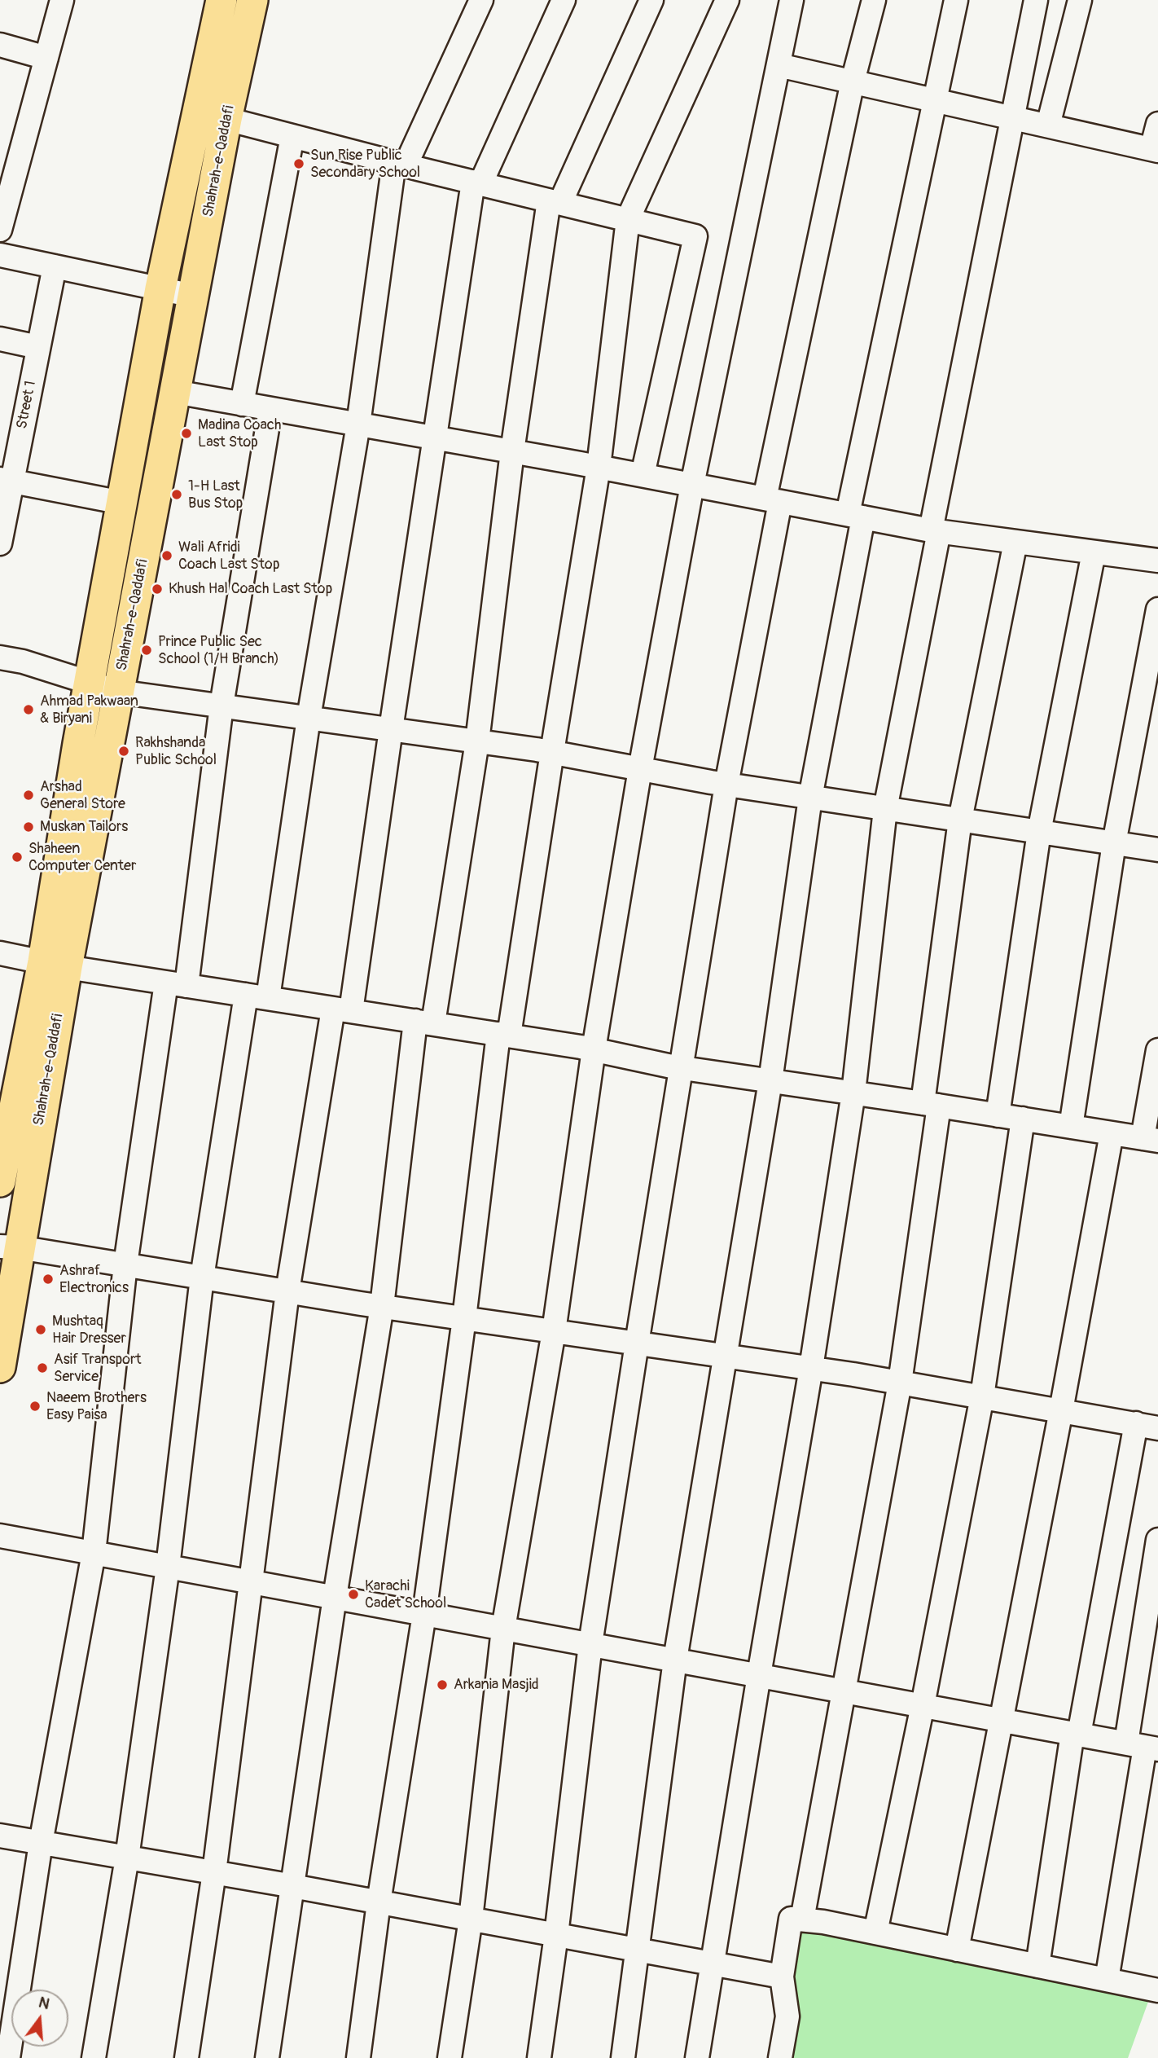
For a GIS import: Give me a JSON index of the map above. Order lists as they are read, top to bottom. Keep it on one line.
{"streets":{"main road":["Shahrah-e-Qaddafi"],"street":["Street 1"]},"places":["Sun Rise Public Secondary School","Madina Coach Last Stop","1-H Last Bus Stop","Wali Afridi Coach Last Stop","Khush Hal Coach Last Stop","Prince Public Sec School (1/H Branch)","Ahmad Pakwaan & Biryani","Rakhshanda Public School","Arshad General Store","Muskan Tailors","Shaheen Computer Center","Ashraf Electronics","Mushtaq Hair Dresser","Asif Transport Service","Naeem Brothers Easy Paisa","Karachi Cadet School","Arkania Masjid"],"north":"top"}
